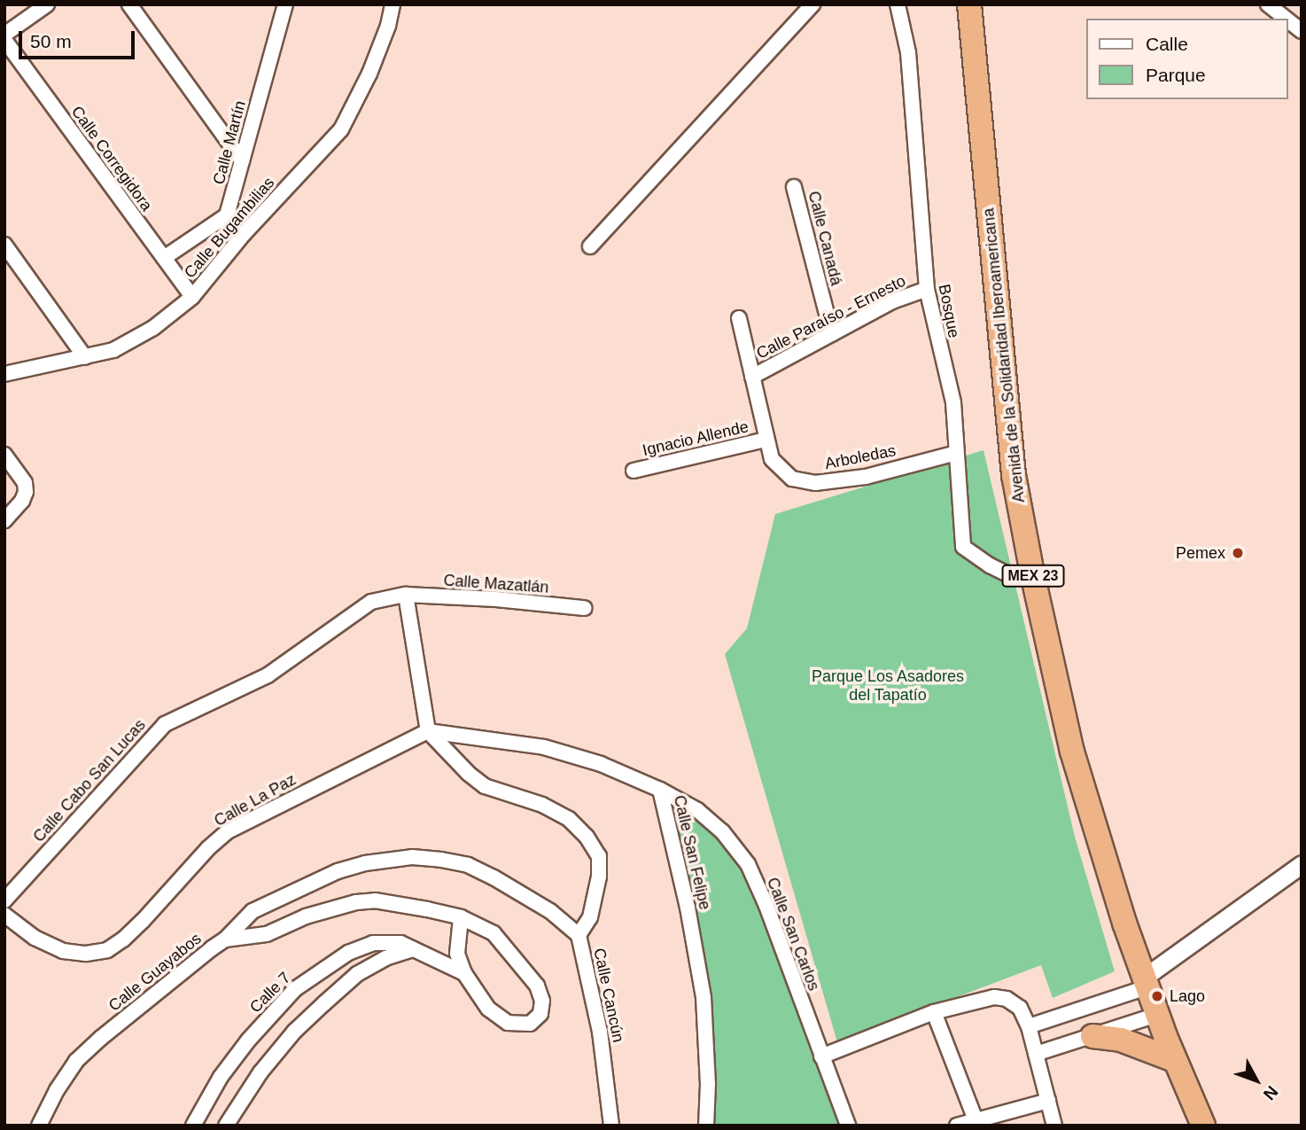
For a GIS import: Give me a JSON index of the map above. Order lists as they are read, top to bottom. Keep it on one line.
{"streets":{"highway":["Avenida de la Solidaridad Iberoamericana","MEX 23"],"street":["Calle Martín","Calle Corregidora","Calle Bugambilias","Calle Canadá","Bosque","Calle Paraíso - Ernesto","Ignacio Allende","Arboledas","Calle Mazatlán","Calle Cabo San Lucas","Calle La Paz","Calle San Felipe","Calle San Carlos","Calle Guayabos","Calle 7","Calle Cancún"]},"crossings":[["Calle Corregidora","Calle Bugambilias"],["Calle Canadá","Calle Paraíso - Ernesto"],["Bosque","Calle Paraíso - Ernesto"],["Bosque","Avenida de la Solidaridad Iberoamericana"],["Bosque","Arboledas"],["Calle Paraíso - Ernesto","Arboledas"],["Ignacio Allende","Arboledas"],["Calle Mazatlán","Calle Cabo San Lucas"],["Calle La Paz","Calle San Felipe"],["Calle San Felipe","Calle San Carlos"],["Calle Guayabos","Calle 7"],["Calle Guayabos","Calle Cancún"]],"parks":["Parque Los Asadores del Tapatío"],"places":["Pemex","Lago"],"legend":["Calle","Parque"],"scale_bar":"50 m","north":"bottom right"}
